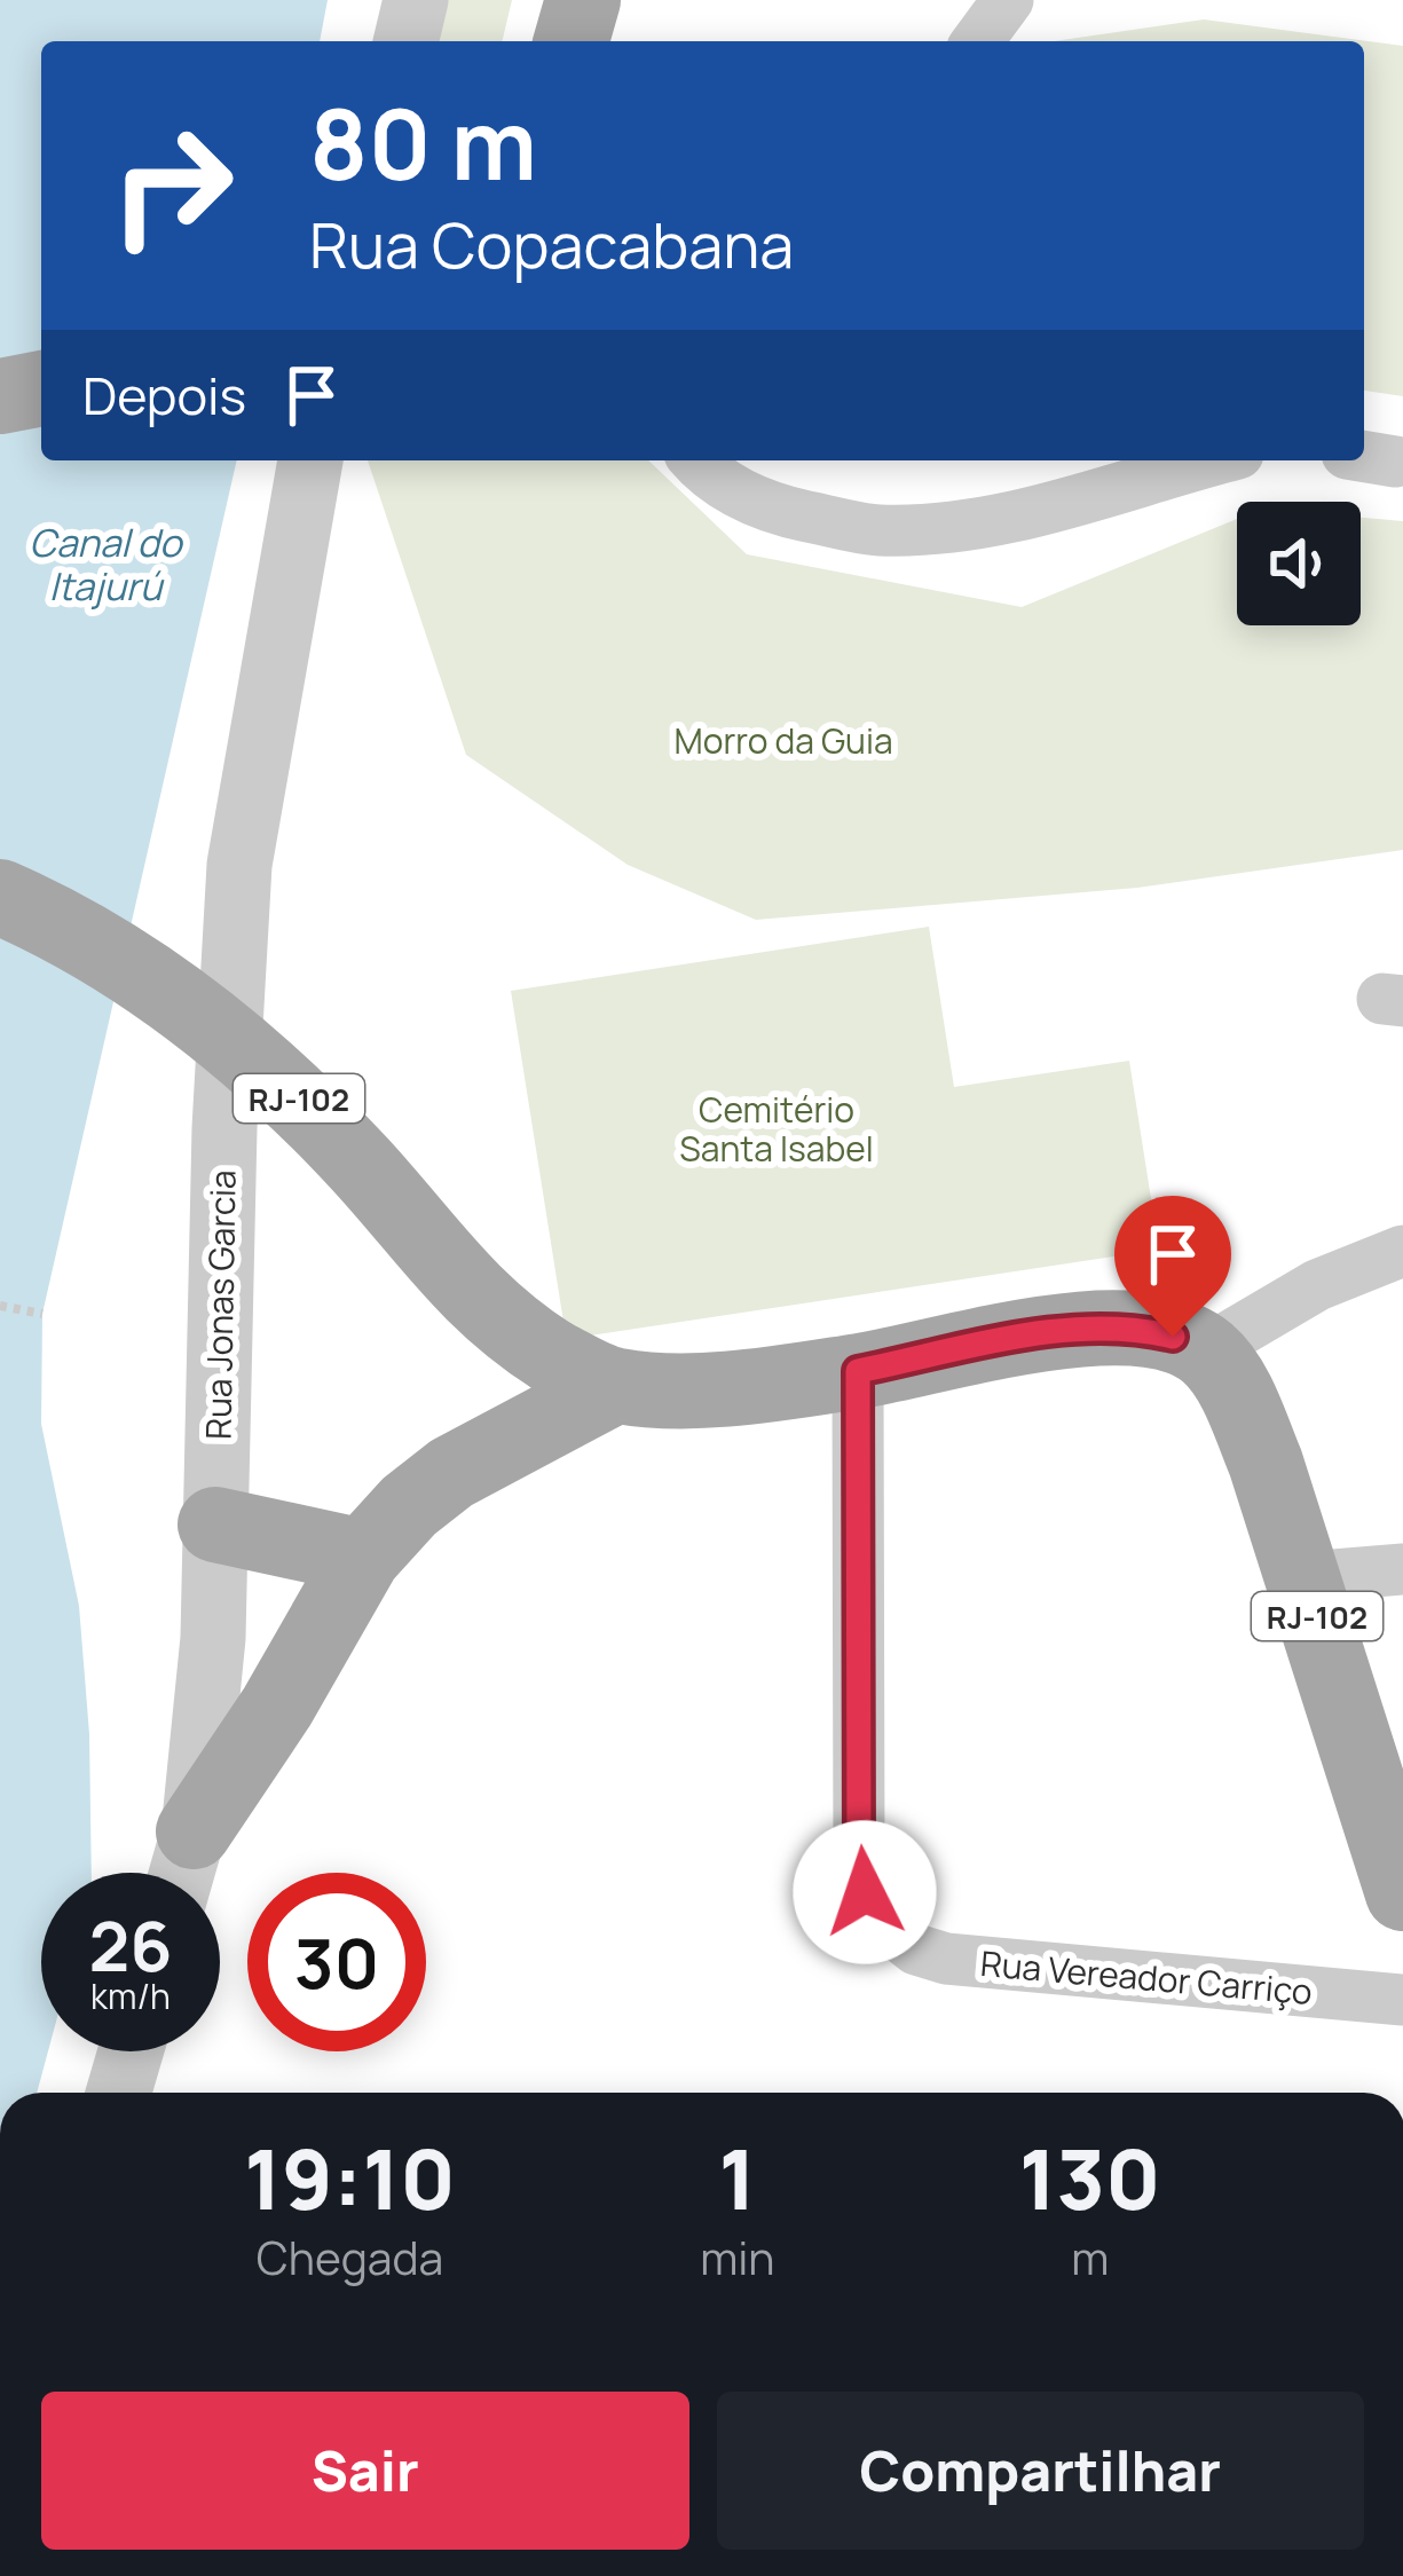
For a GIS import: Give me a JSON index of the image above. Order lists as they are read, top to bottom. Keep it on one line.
{"streets":{"main road":["RJ-102"],"street":["Rua Jonas Garcia","Rua Vereador Carriço"]},"water":["Canal do Itajurú"],"parks":["Morro da Guia","Cemitério Santa Isabel"],"page":{"turn":["80 m","Rua Copacabana"],"then":"Depois","speed":"26 km/h","limit":"30","eta":["19:10","Chegada","1","min","130","m"],"buttons":["Sair","Compartilhar"]}}
